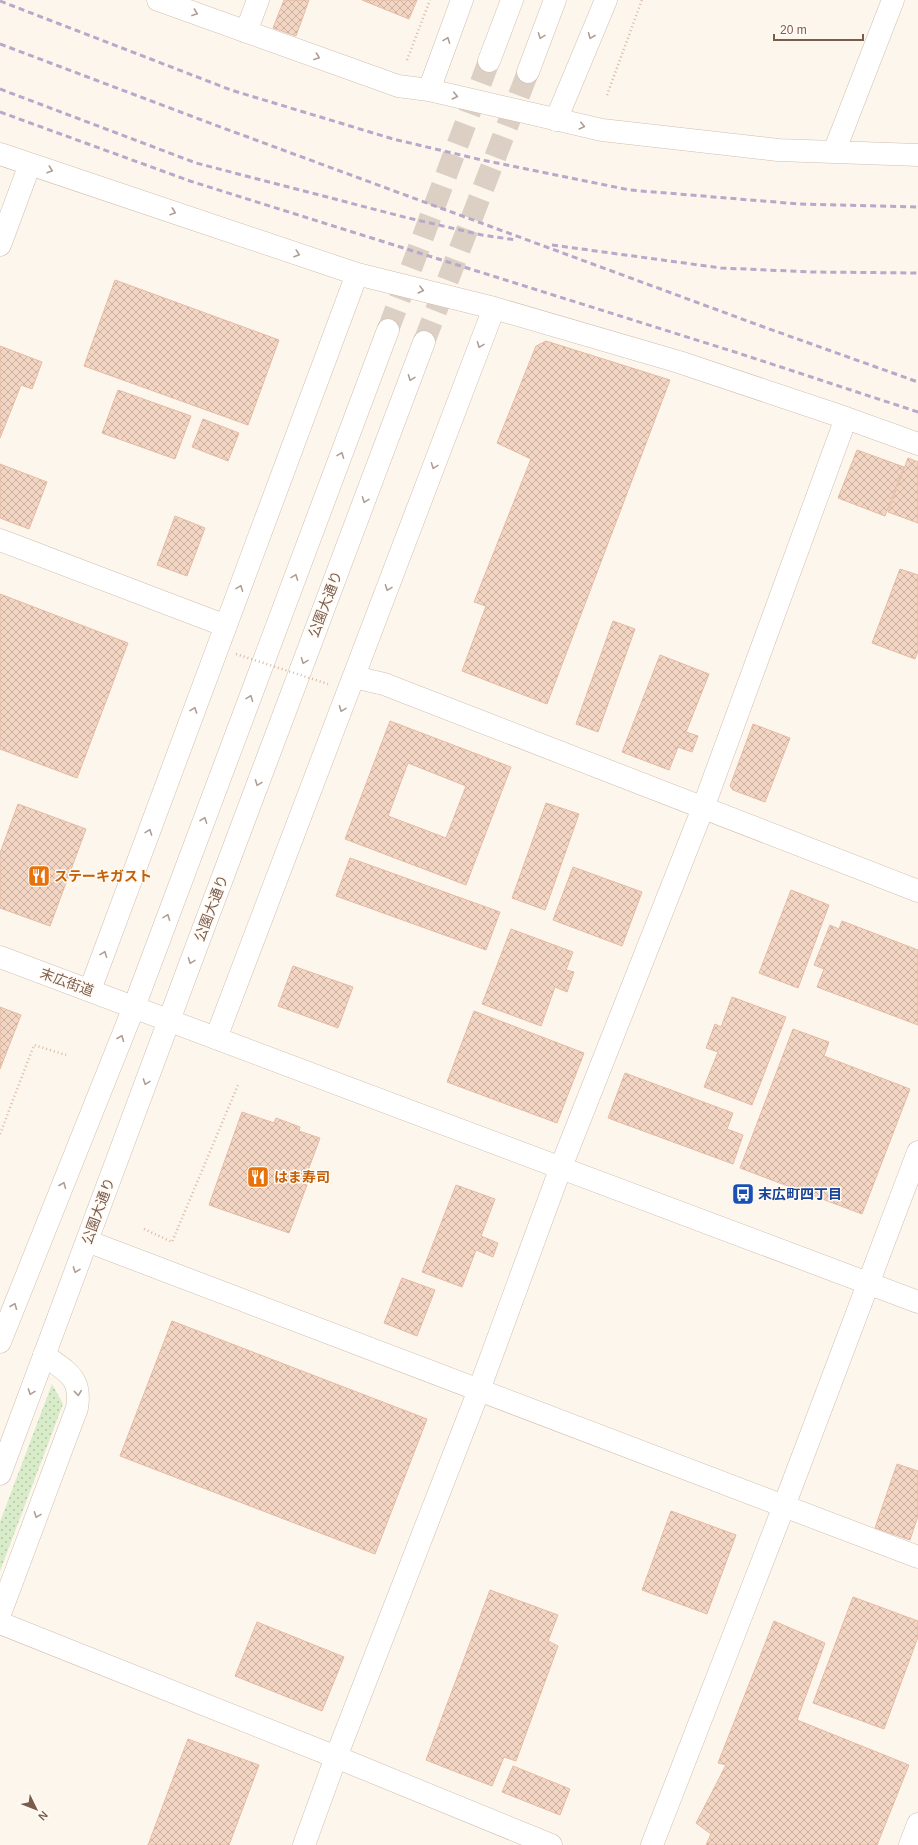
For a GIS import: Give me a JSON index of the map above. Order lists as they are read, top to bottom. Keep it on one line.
{"streets":{"street":["公園大通り","末広街道"]},"crossings":[["公園大通り","末広街道"]],"places":{"restaurant":["ステーキガスト","はま寿司"],"bus stop":["末広町四丁目"]},"scale_bar":"20 m","north":"bottom right"}
